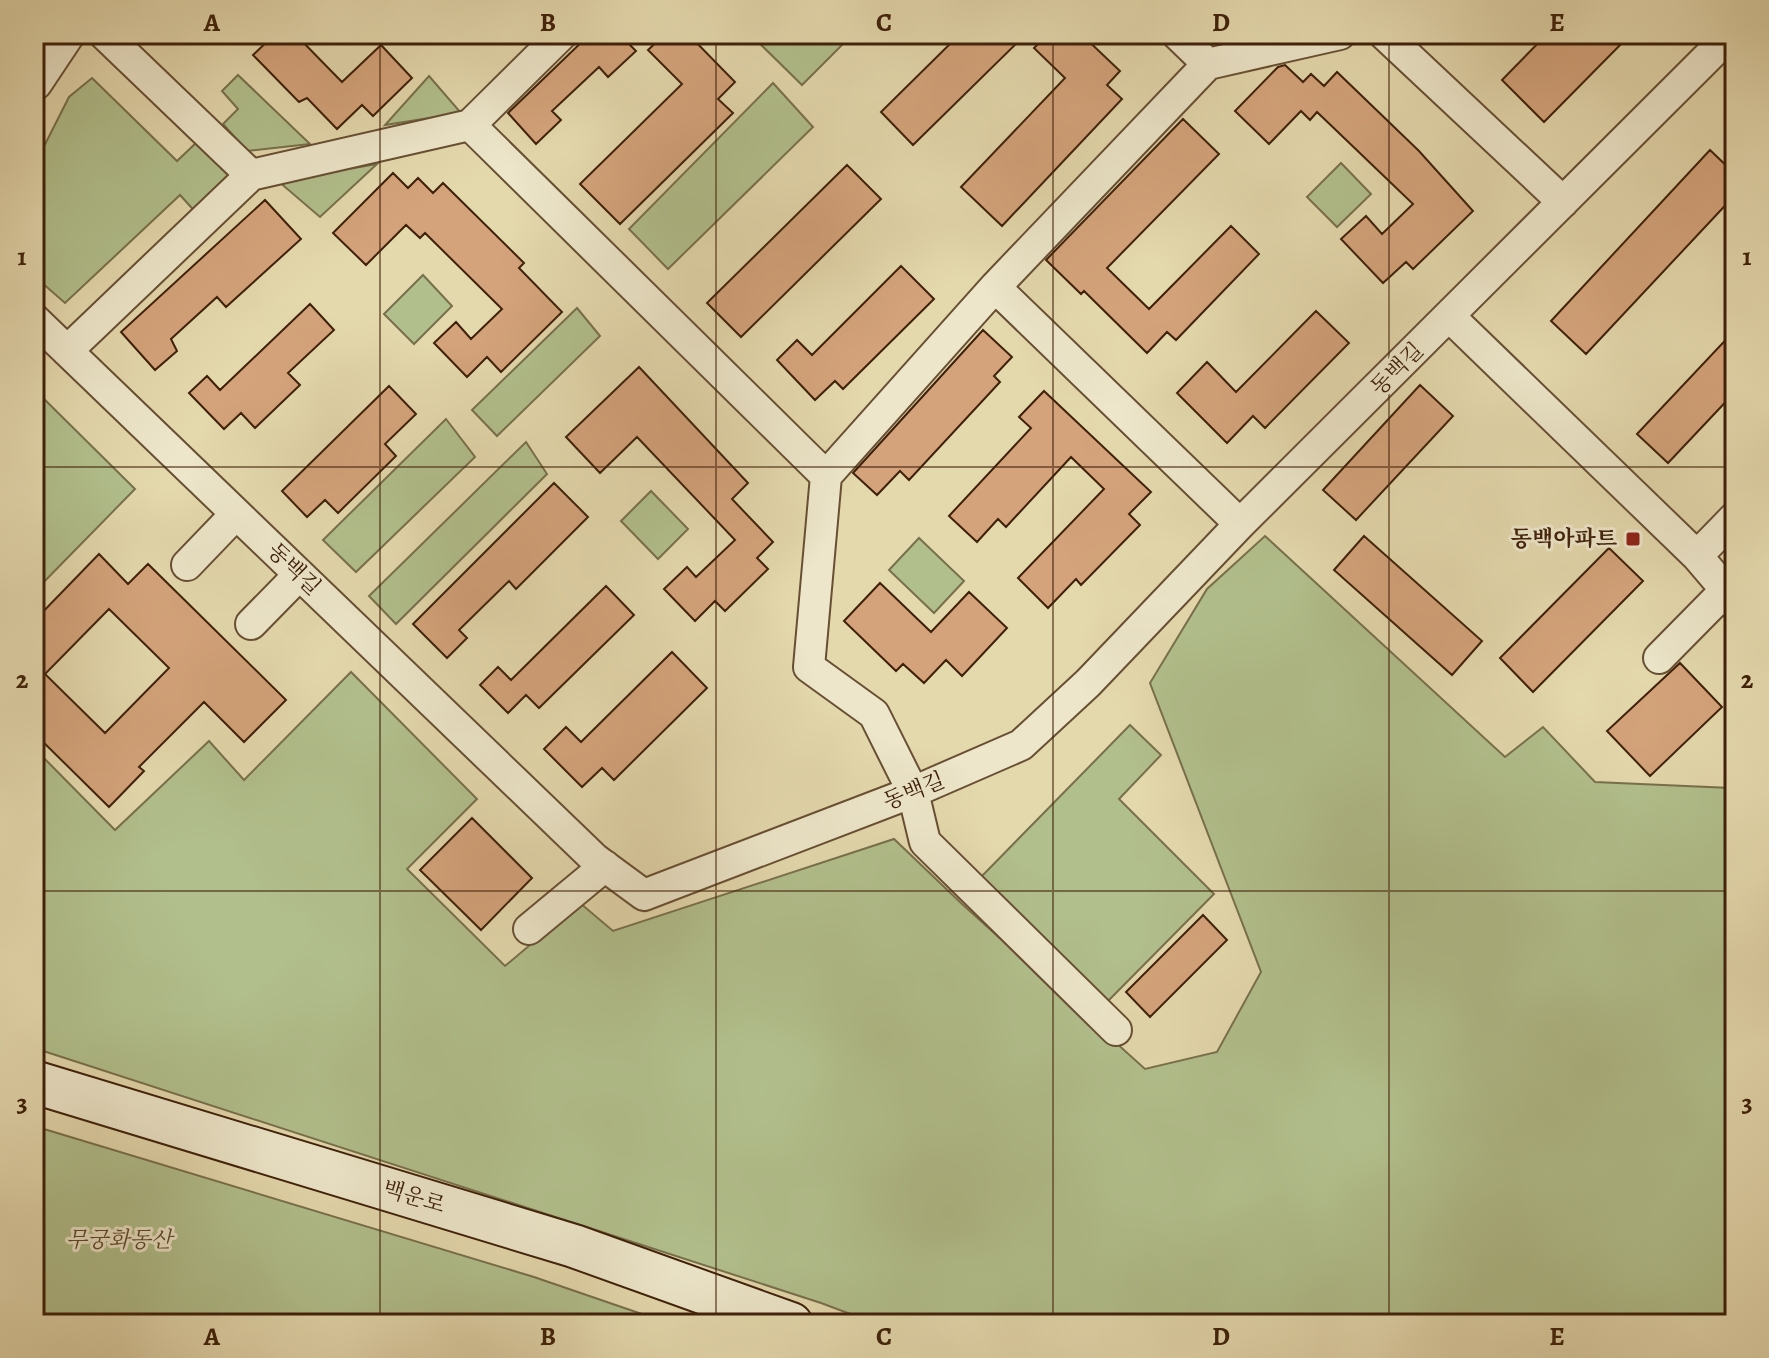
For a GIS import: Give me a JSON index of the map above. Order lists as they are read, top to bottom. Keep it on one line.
{"streets":{"main road":["백운로"],"street":["동백길"]},"parks":["무궁화동산"],"places":{"transit":["동백아파트"]},"grid":{"columns":["A","B","C","D","E"],"rows":["1","2","3"]}}
